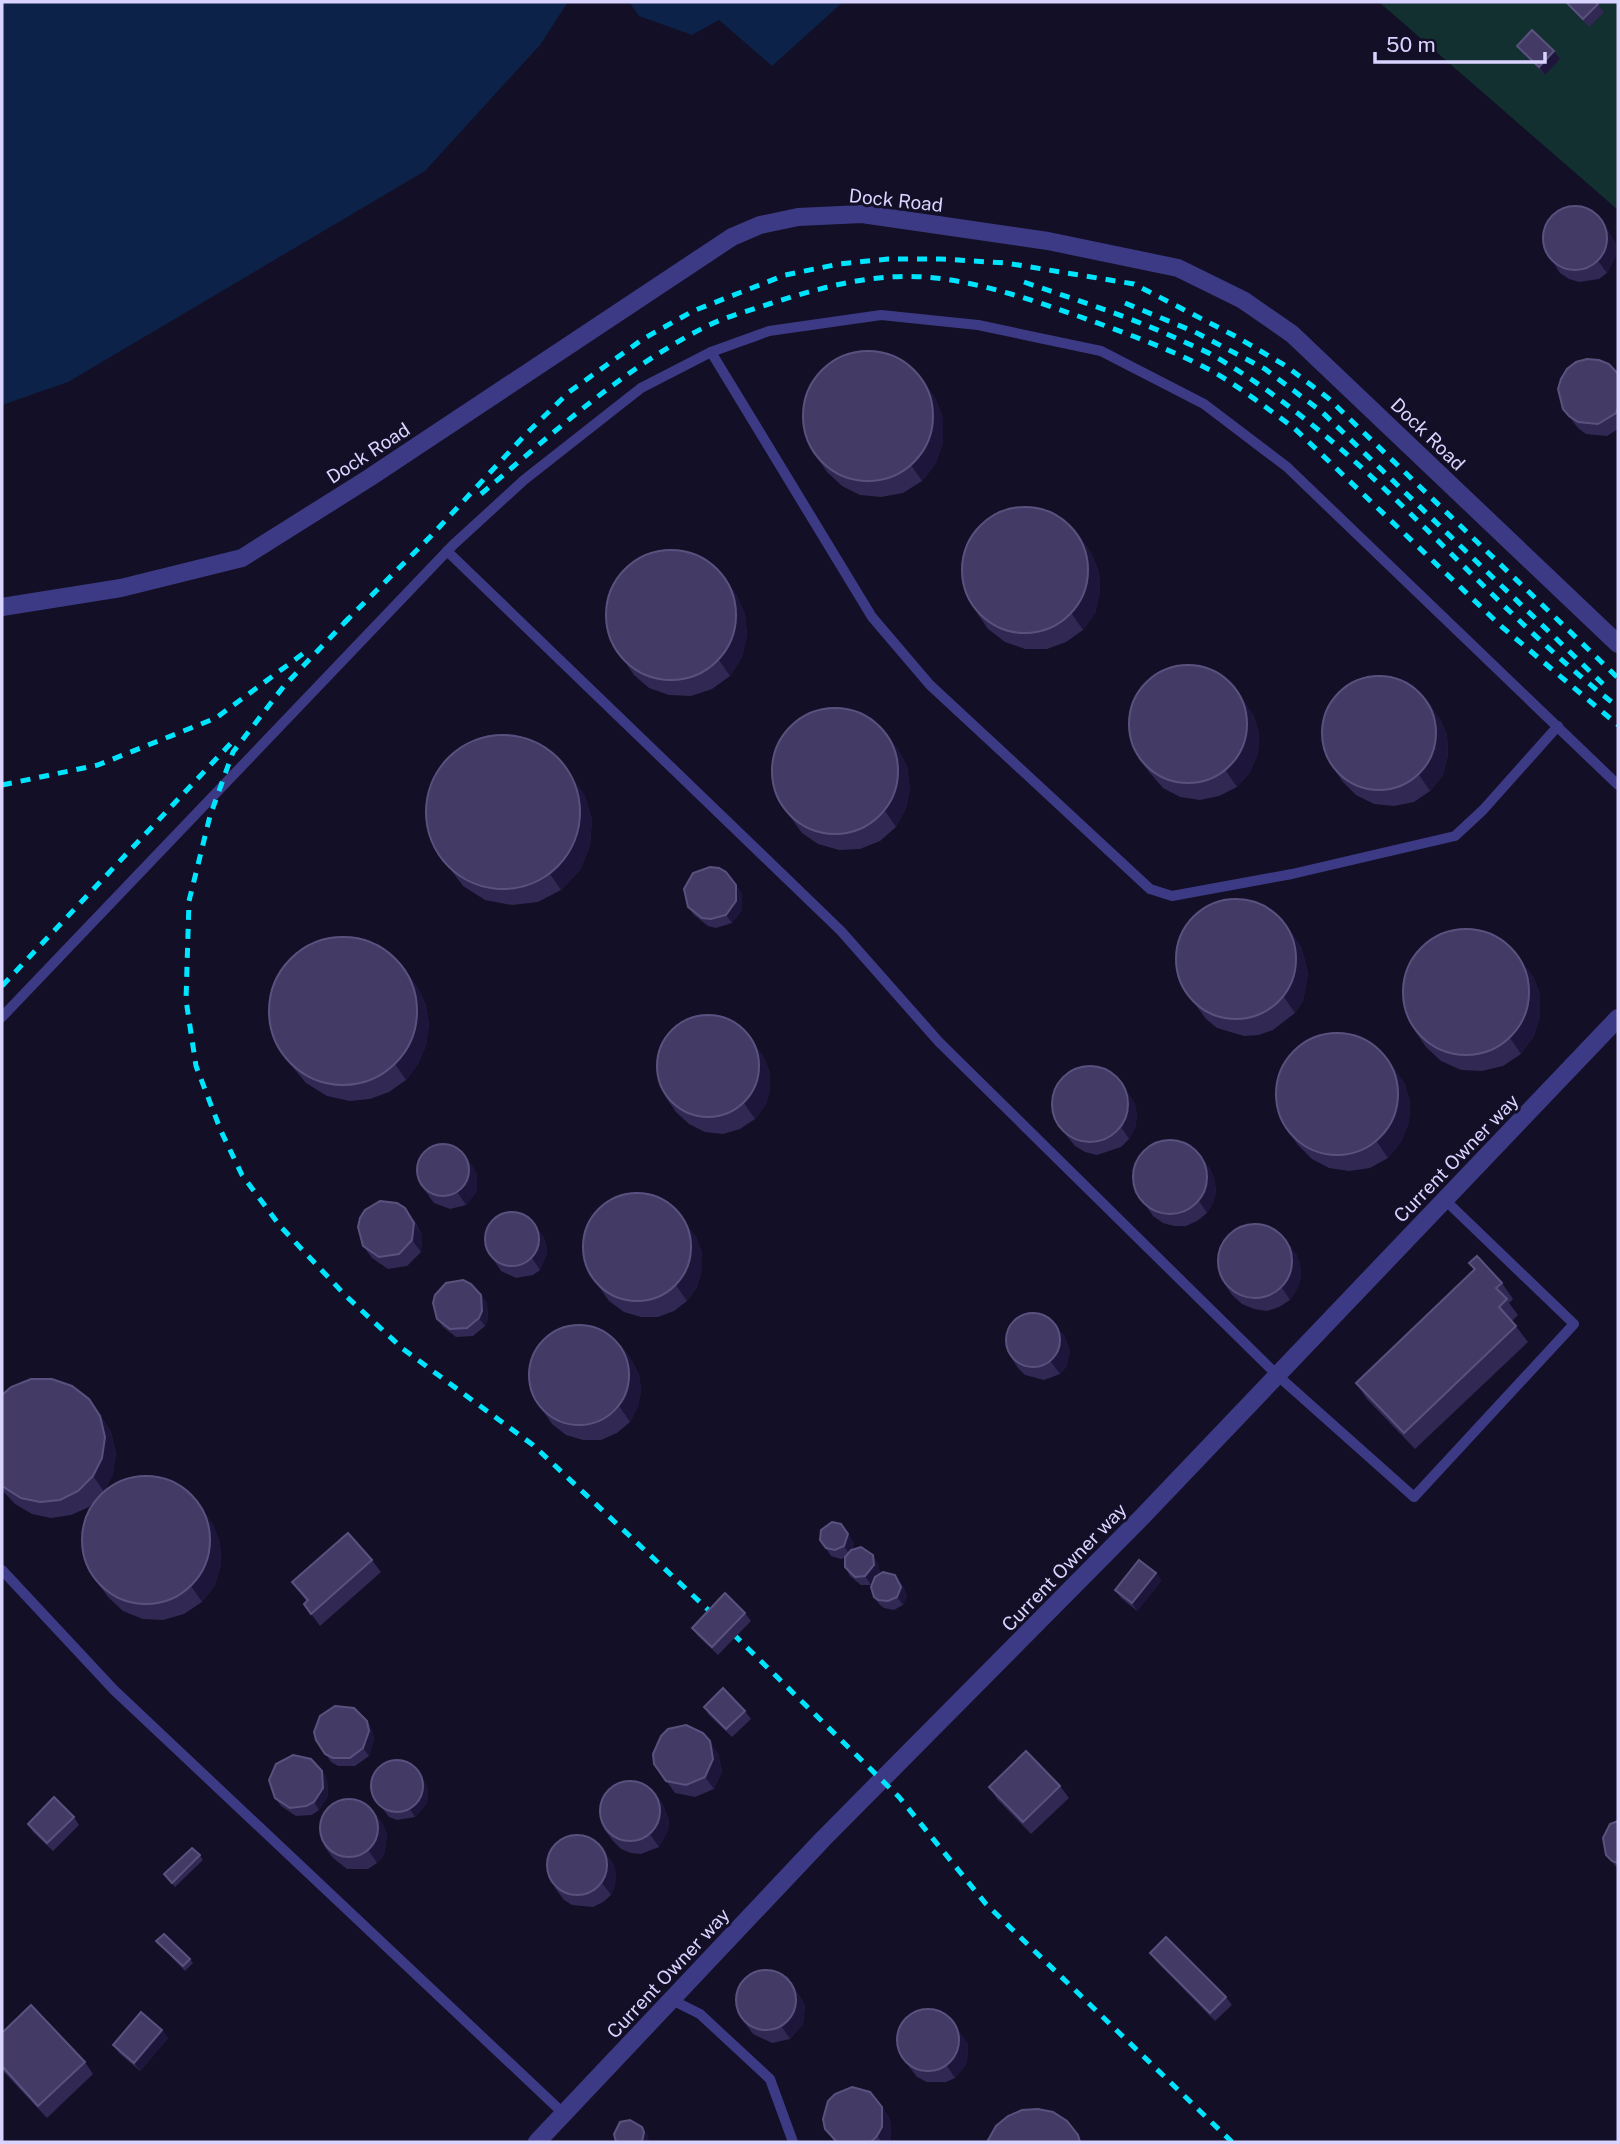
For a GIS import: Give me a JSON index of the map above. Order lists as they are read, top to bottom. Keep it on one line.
{"streets":{"street":["Dock Road","Current Owner way"]},"scale_bar":"50 m"}
